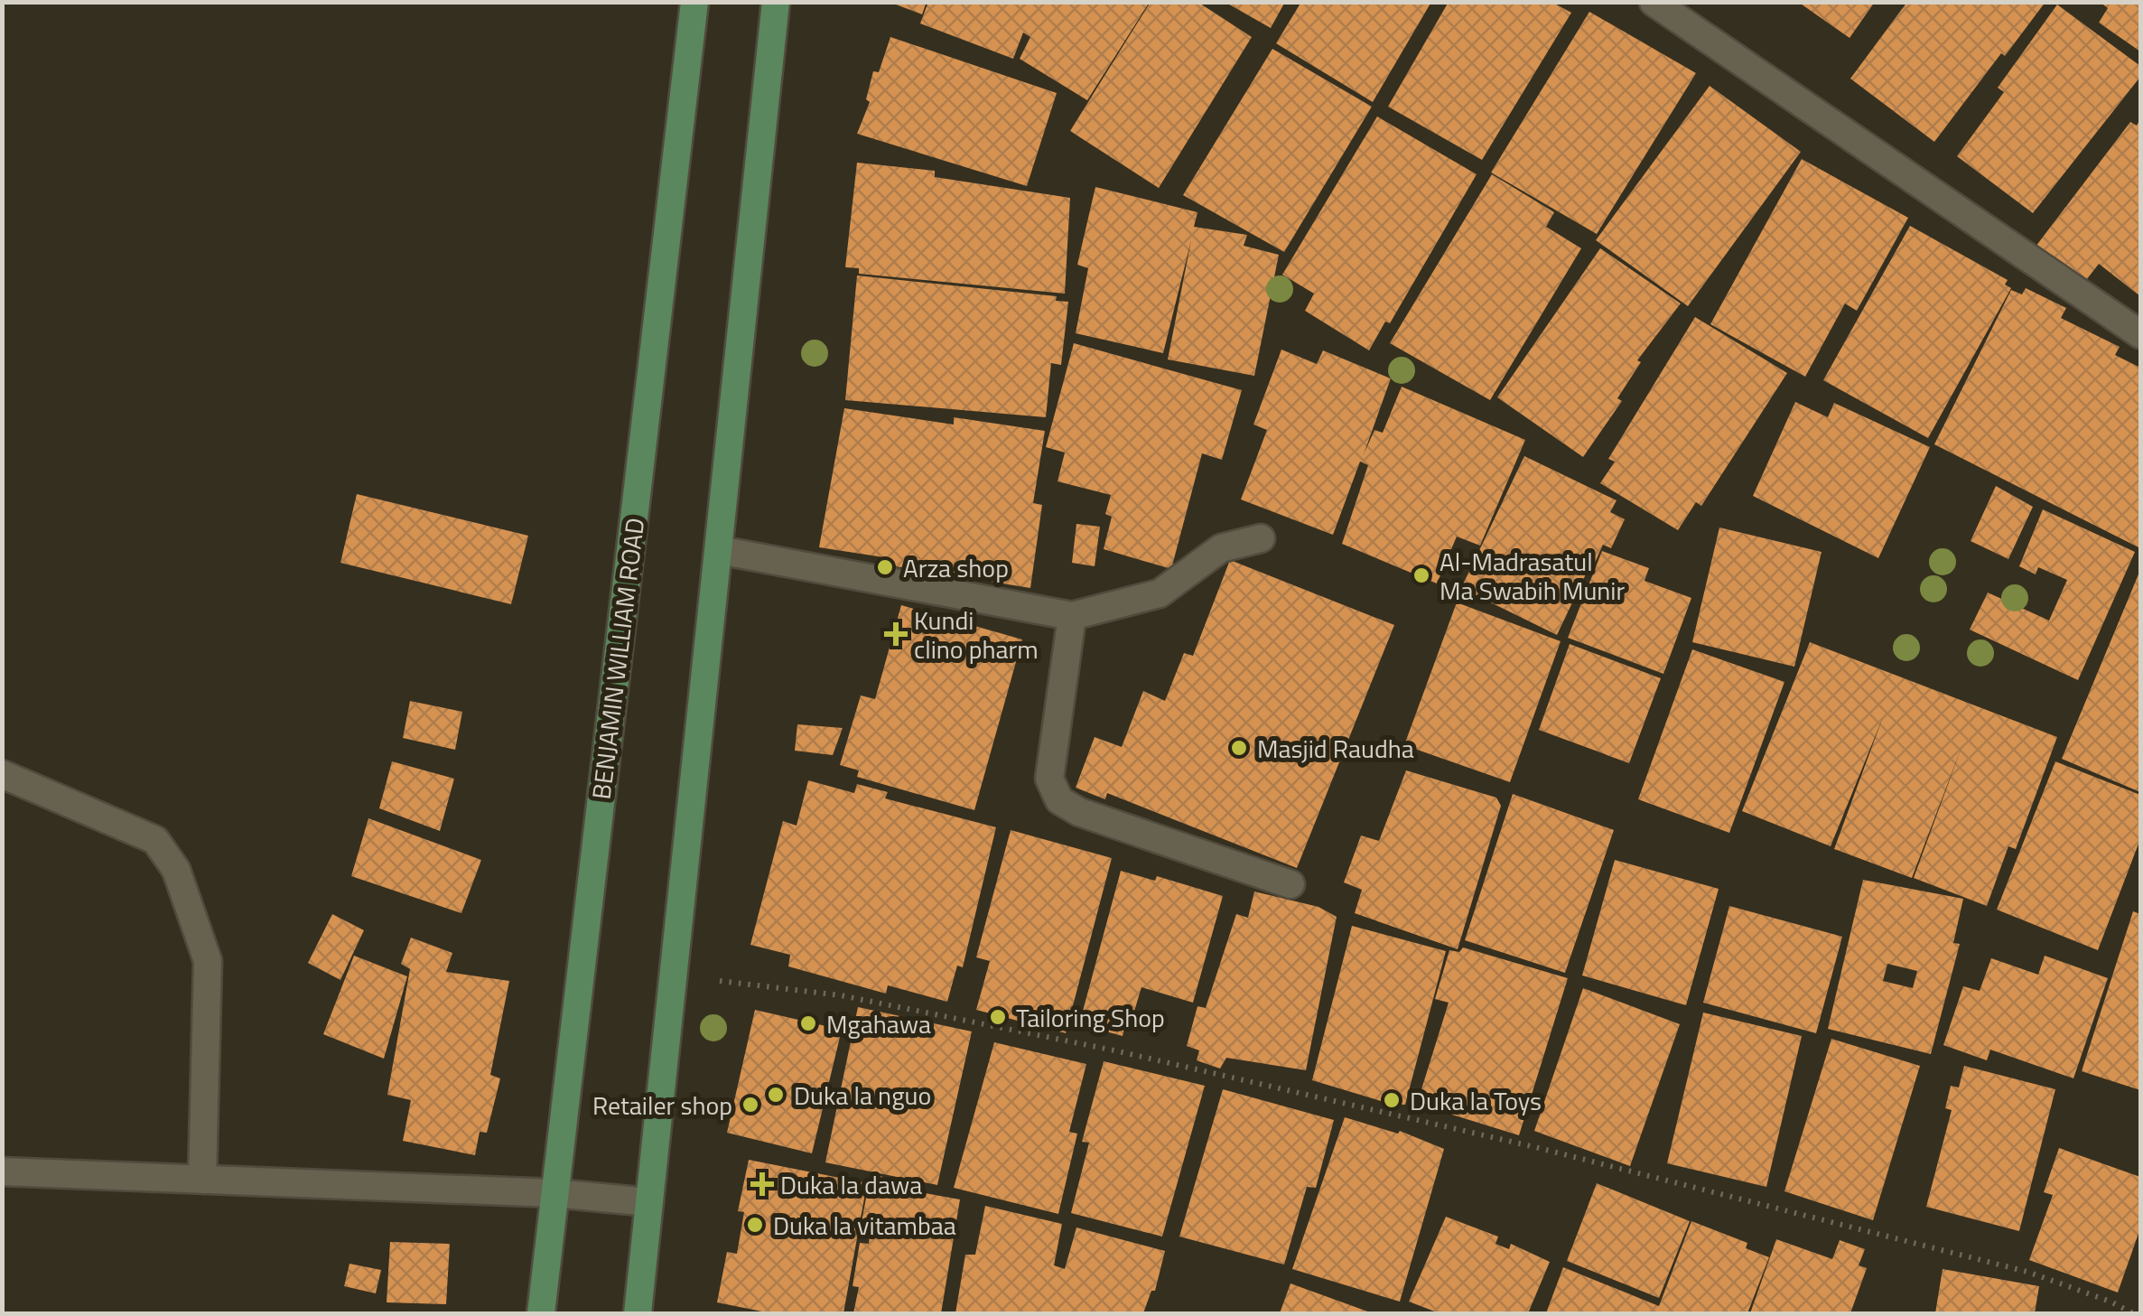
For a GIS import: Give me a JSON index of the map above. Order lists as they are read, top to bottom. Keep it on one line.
{"streets":{"main road":["BENJAMIN WILLIAM ROAD"]},"places":{"other":["Arza shop","Al-Madrasatul Ma Swabih Munir","Masjid Raudha","Tailoring Shop","Mgahawa","Duka la nguo","Duka la Toys","Retailer shop","Duka la vitambaa"],"health":["Kundi clino pharm","Duka la dawa"]}}
